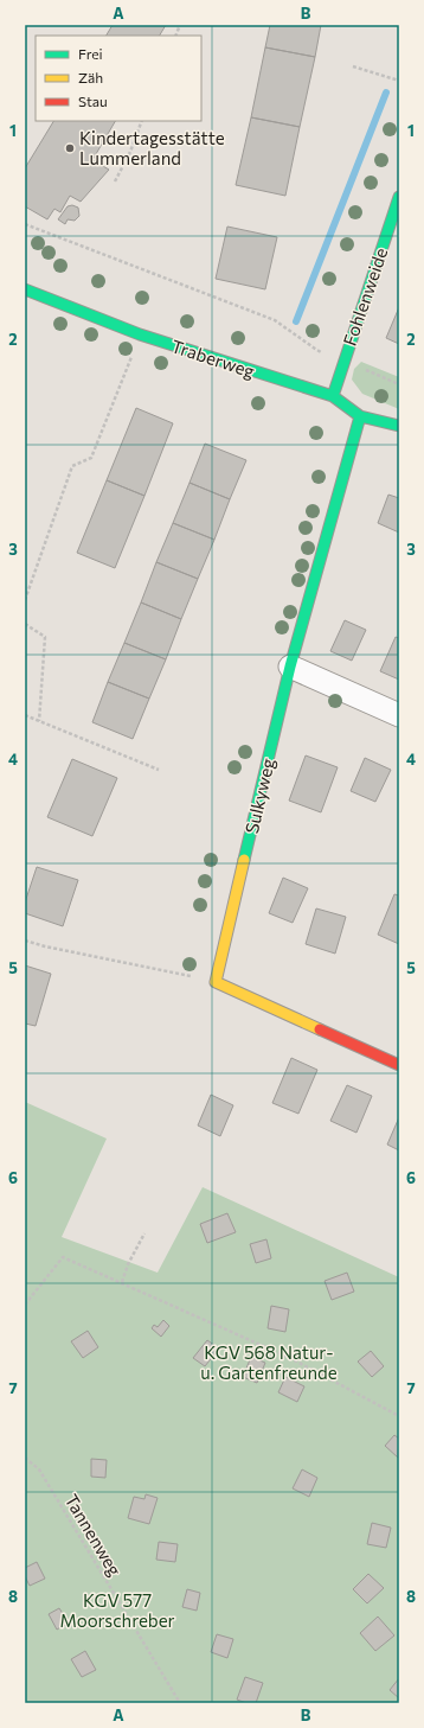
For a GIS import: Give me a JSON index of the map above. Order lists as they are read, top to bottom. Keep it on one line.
{"streets":{"street":["Fohlenweide","Traberweg","Sulkyweg"],"path":["Tannenweg"]},"crossings":[["Fohlenweide","Traberweg"],["Traberweg","Sulkyweg"]],"parks":["KGV 568 Natur- u. Gartenfreunde","KGV 577 Moorschreber"],"places":["Kindertagesstätte Lummerland"],"legend":["Frei","Zäh","Stau"],"grid":{"columns":["A","B"],"rows":["1","2","3","4","5","6","7","8"]}}
